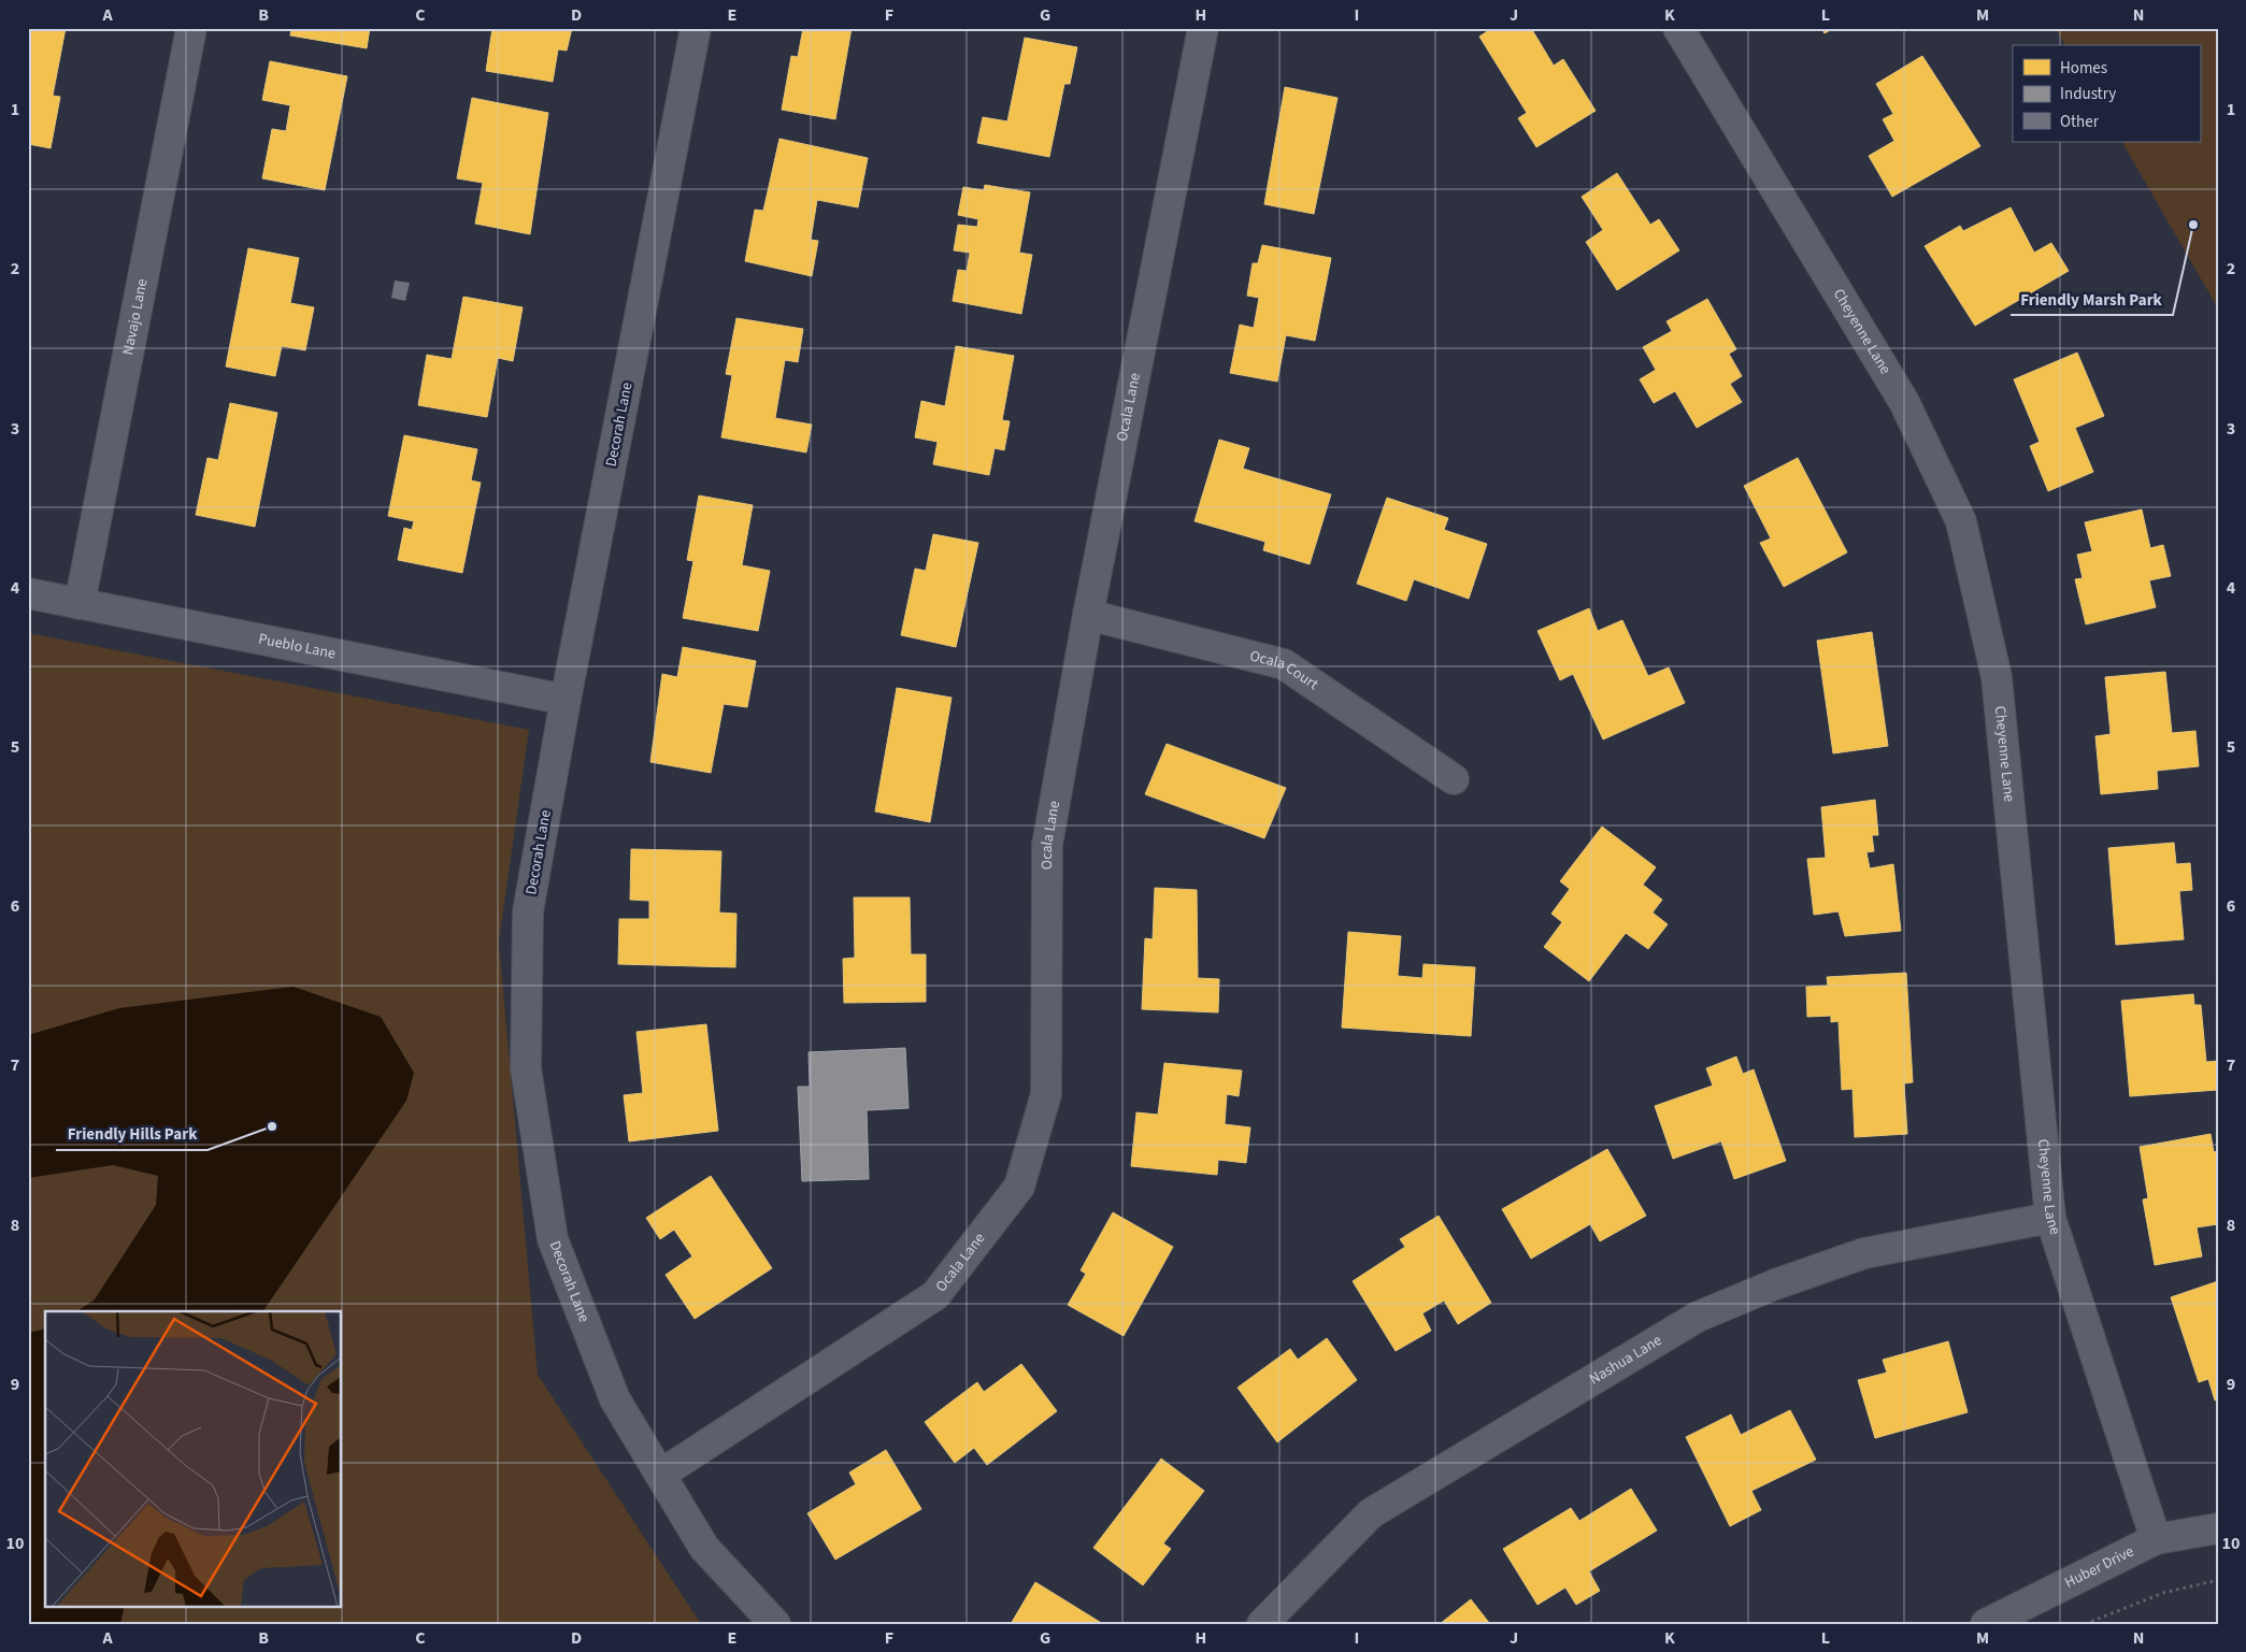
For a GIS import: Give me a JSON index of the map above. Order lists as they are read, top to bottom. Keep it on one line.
{"streets":{"street":["Navajo Lane","Cheyenne Lane","Ocala Lane","Decorah Lane","Pueblo Lane","Ocala Court","Nashua Lane","Huber Drive"]},"crossings":[["Navajo Lane","Pueblo Lane"],["Cheyenne Lane","Nashua Lane"],["Cheyenne Lane","Huber Drive"],["Ocala Lane","Decorah Lane"],["Ocala Lane","Ocala Court"],["Decorah Lane","Pueblo Lane"]],"places":["Friendly Marsh Park","Friendly Hills Park"],"legend":["Homes","Industry","Other"],"grid":{"columns":["A","B","C","D","E","F","G","H","I","J","K","L","M","N"],"rows":["1","2","3","4","5","6","7","8","9","10"]}}
